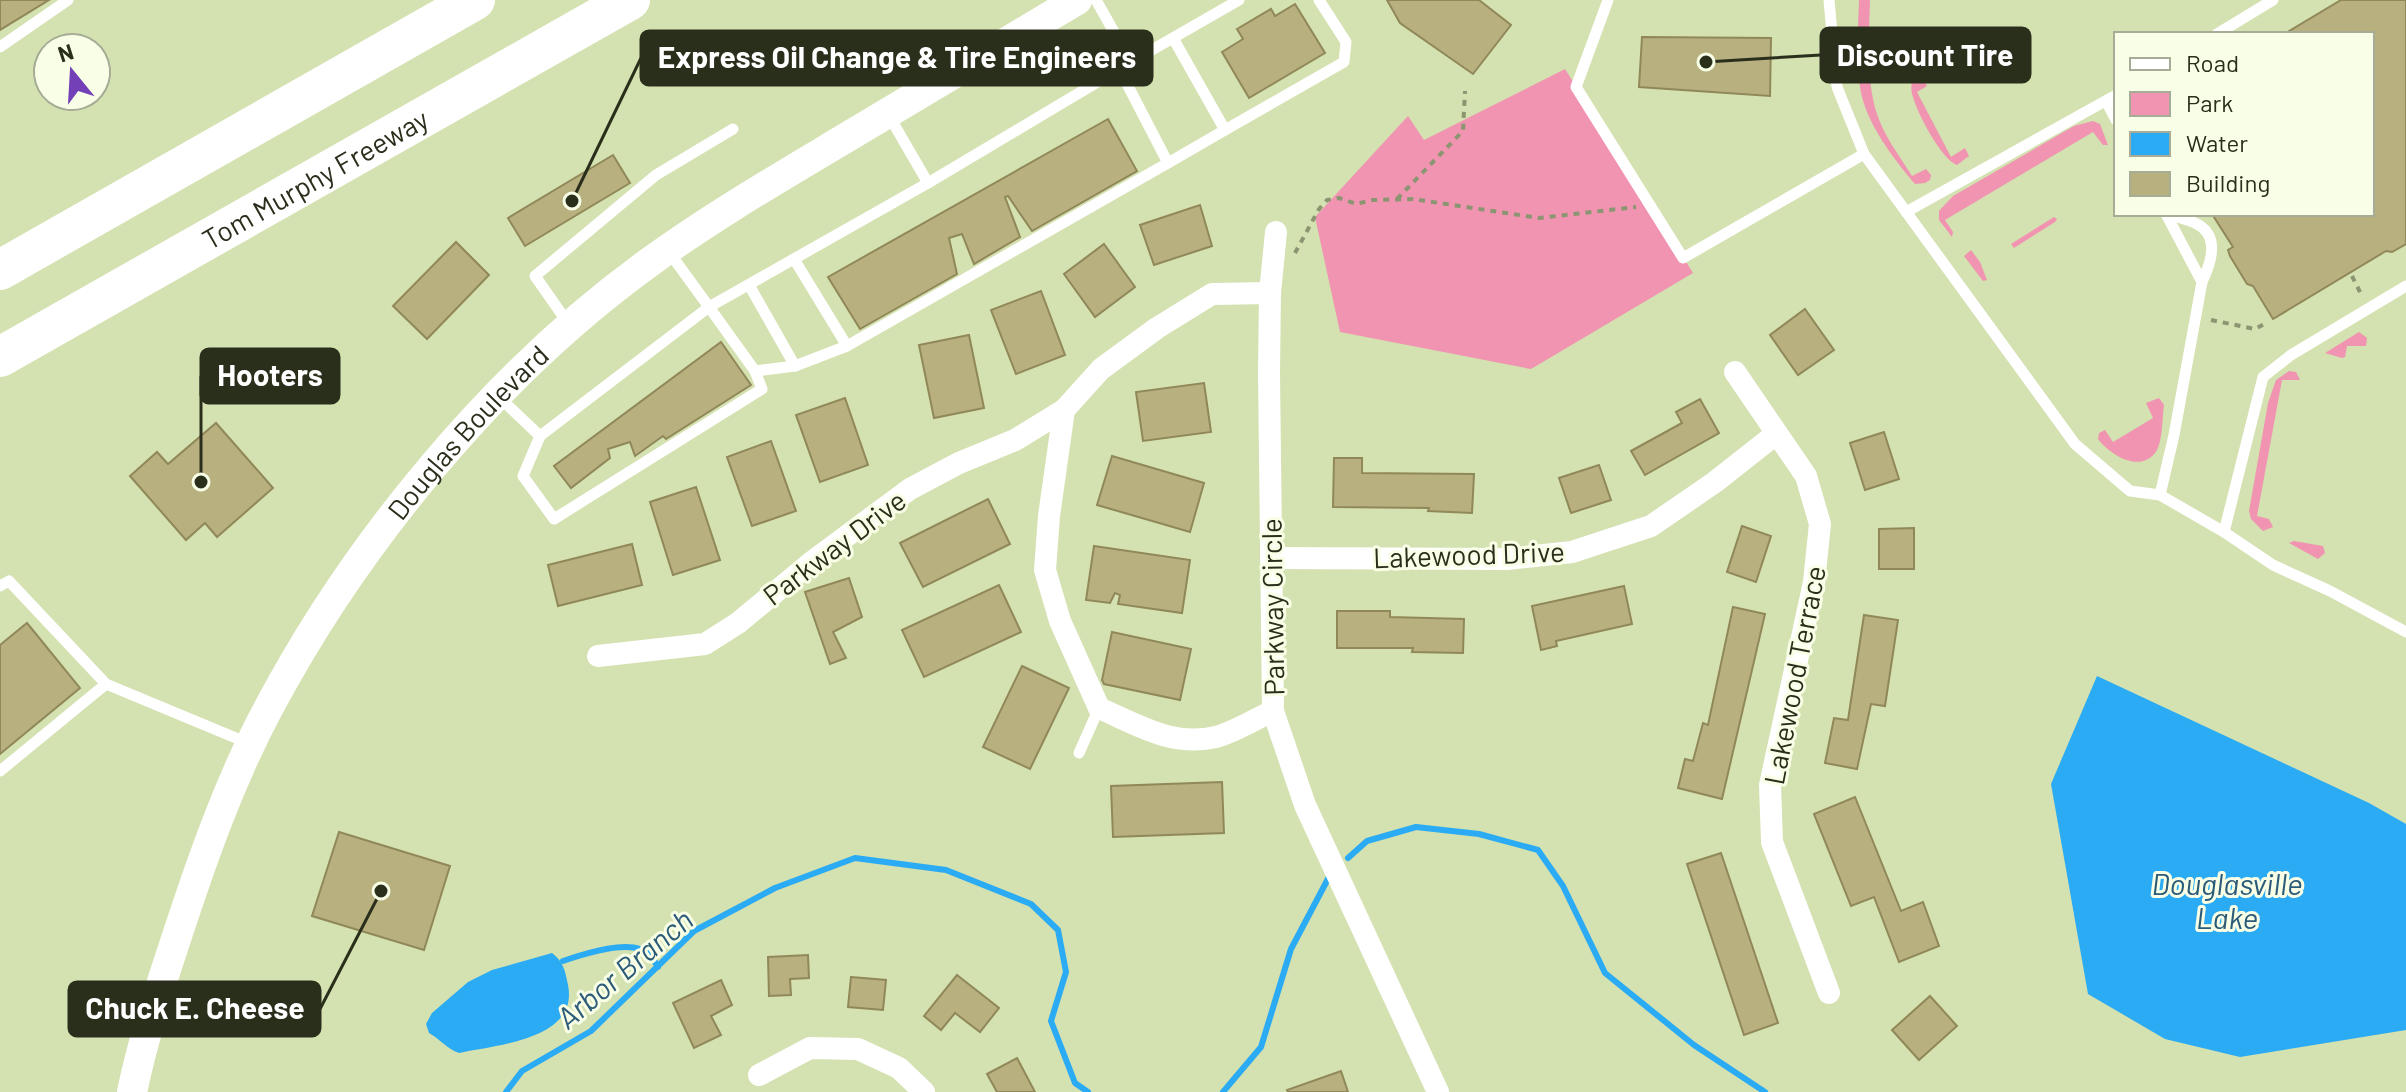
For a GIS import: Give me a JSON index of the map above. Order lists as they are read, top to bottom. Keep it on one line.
{"streets":{"highway":["Tom Murphy Freeway"],"main road":["Douglas Boulevard"],"street":["Parkway Drive","Lakewood Drive","Parkway Circle","Lakewood Terrace"]},"crossings":[["Parkway Drive","Parkway Circle"],["Lakewood Drive","Parkway Circle"],["Lakewood Drive","Lakewood Terrace"]],"water":["Douglasville Lake","Arbor Branch"],"places":["Discount Tire","Express Oil Change & Tire Engineers","Hooters","Chuck E. Cheese"],"legend":["Road","Park","Water","Building"],"north":"top"}
